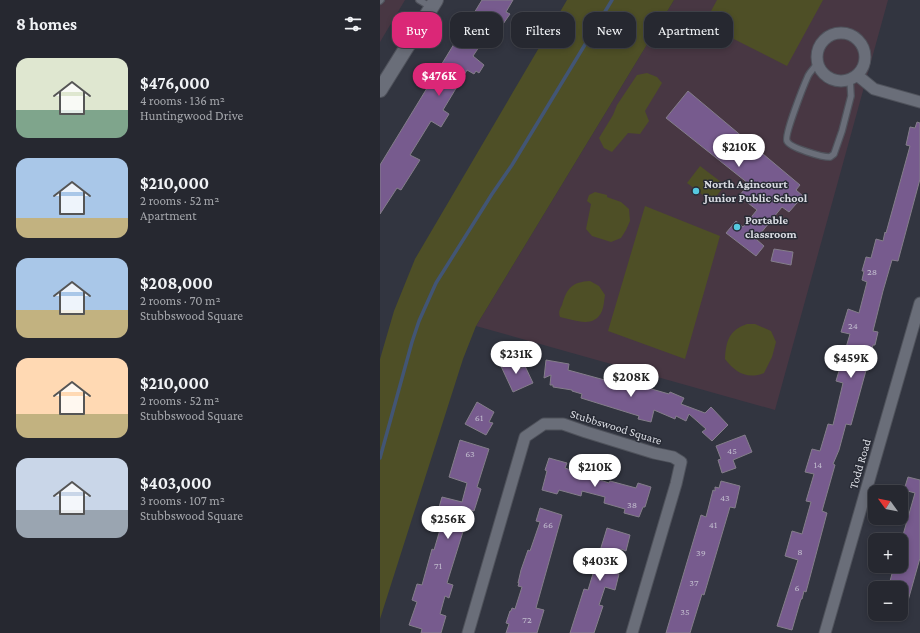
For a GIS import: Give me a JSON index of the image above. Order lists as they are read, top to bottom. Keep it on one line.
{"streets":{"street":["Stubbswood Square","Todd Road"]},"places":["North Agincourt Junior Public School","Portable classroom"],"house_numbers":["28","24","61","45","63","14","43","38","66","41","8","39","71","37","6","35","72"],"north":"top left","page":{"heading":"8 homes","chip":["Buy","Rent","Filters","New","Apartment"],"list":[{"name":"$476,000","note":"4 rooms · 136 m² · Huntingwood Drive"},{"name":"$210,000","note":"2 rooms · 52 m² · Apartment"},{"name":"$208,000","note":"2 rooms · 70 m² · Stubbswood Square"},{"name":"$210,000","note":"2 rooms · 52 m² · Stubbswood Square"},{"name":"$403,000","note":"3 rooms · 107 m² · Stubbswood Square"}],"price":["$476K","$210K","$231K","$459K","$208K","$210K","$256K","$403K"],"map_buttons":["+","−"]}}
